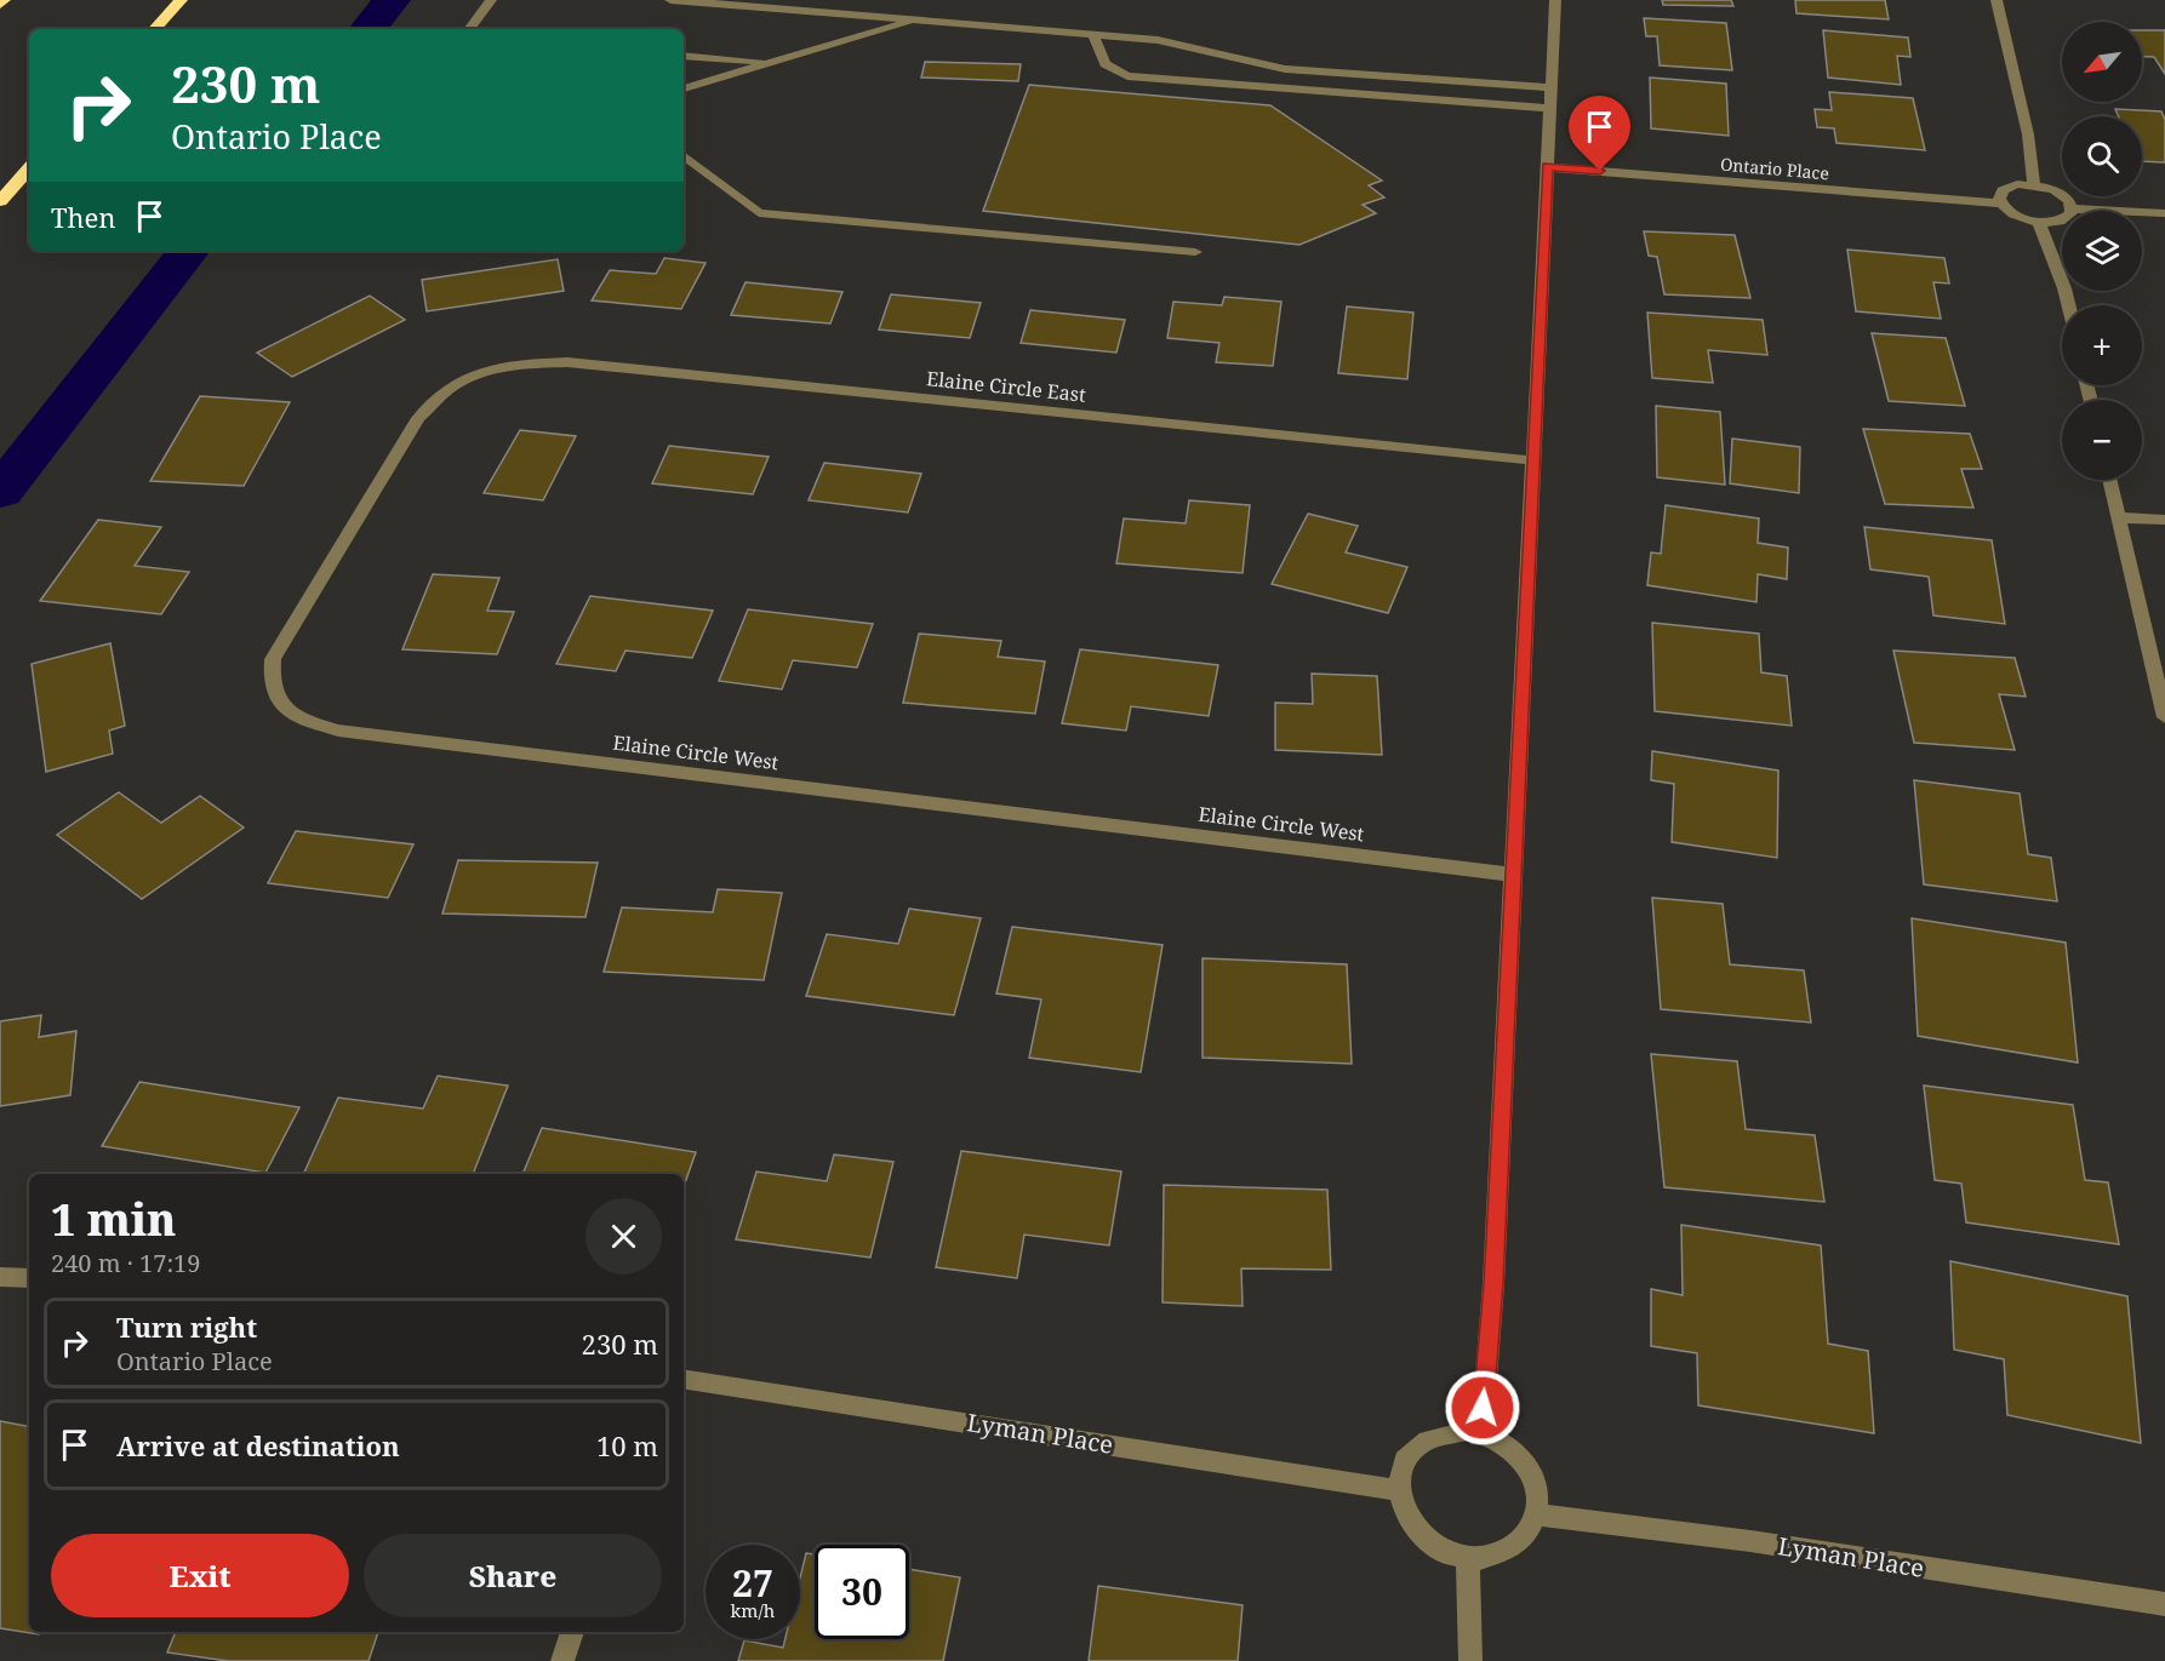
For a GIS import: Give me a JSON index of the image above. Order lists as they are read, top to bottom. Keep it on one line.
{"streets":{"street":["Ontario Place","Elaine Circle East","Elaine Circle West","Lyman Place"]},"crossings":[["Elaine Circle East","Elaine Circle West"]],"north":"bottom left","page":{"map_buttons":["+","−"],"turn":["230 m","Ontario Place"],"then":"Then","heading":["1 min","240 m · 17:19"],"list":[{"name":"Turn right","note":"Ontario Place","value":"230 m"},{"name":"Arrive at destination","value":"10 m"}],"buttons":["Exit","Share"],"speed":"27 km/h","limit":"30"}}
